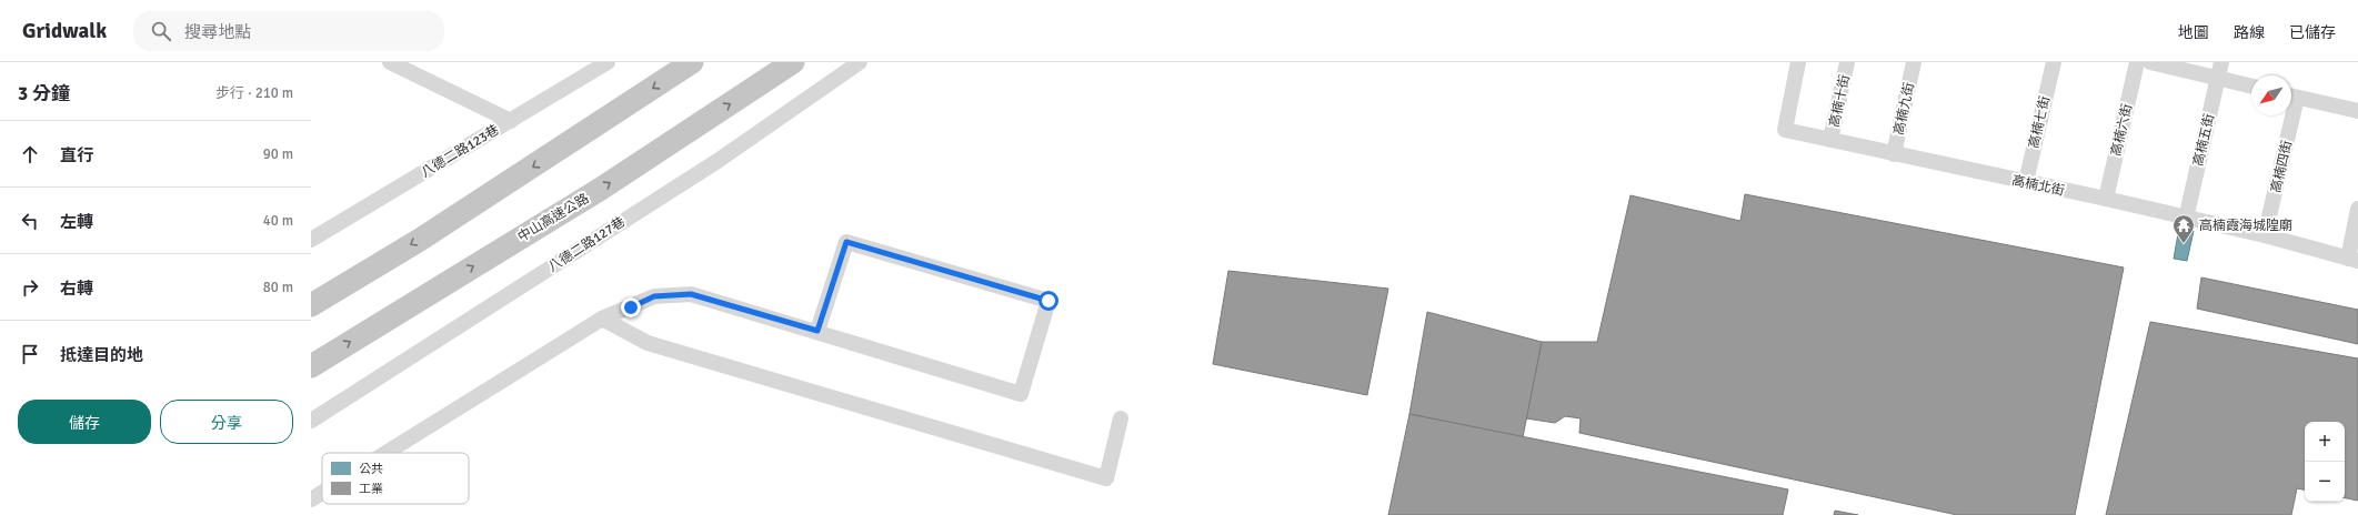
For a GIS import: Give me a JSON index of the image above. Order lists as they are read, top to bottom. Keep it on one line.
{"streets":{"highway":["中山高速公路"],"street":["高楠十街","高楠九街","高楠七街","高楠六街","高楠五街","八德二路123巷","高楠四街","高楠北街","八德二路127巷"]},"crossings":[["高楠十街","高楠北街"],["高楠九街","高楠北街"],["高楠七街","高楠北街"],["高楠六街","高楠北街"],["高楠五街","高楠北街"],["高楠四街","高楠北街"]],"places":{"temple":["高楠霞海城隍廟"]},"legend":["公共","工業"],"north":"bottom left","page":{"header":"Gridwalk","search":"搜尋地點","nav":["地圖","路線","已儲存"],"heading":["3 分鐘","步行 · 210 m"],"list":[["直行","90 m"],["左轉","40 m"],["右轉","80 m"],"抵達目的地"],"buttons":["儲存","分享"],"map_buttons":["+","−"]}}
